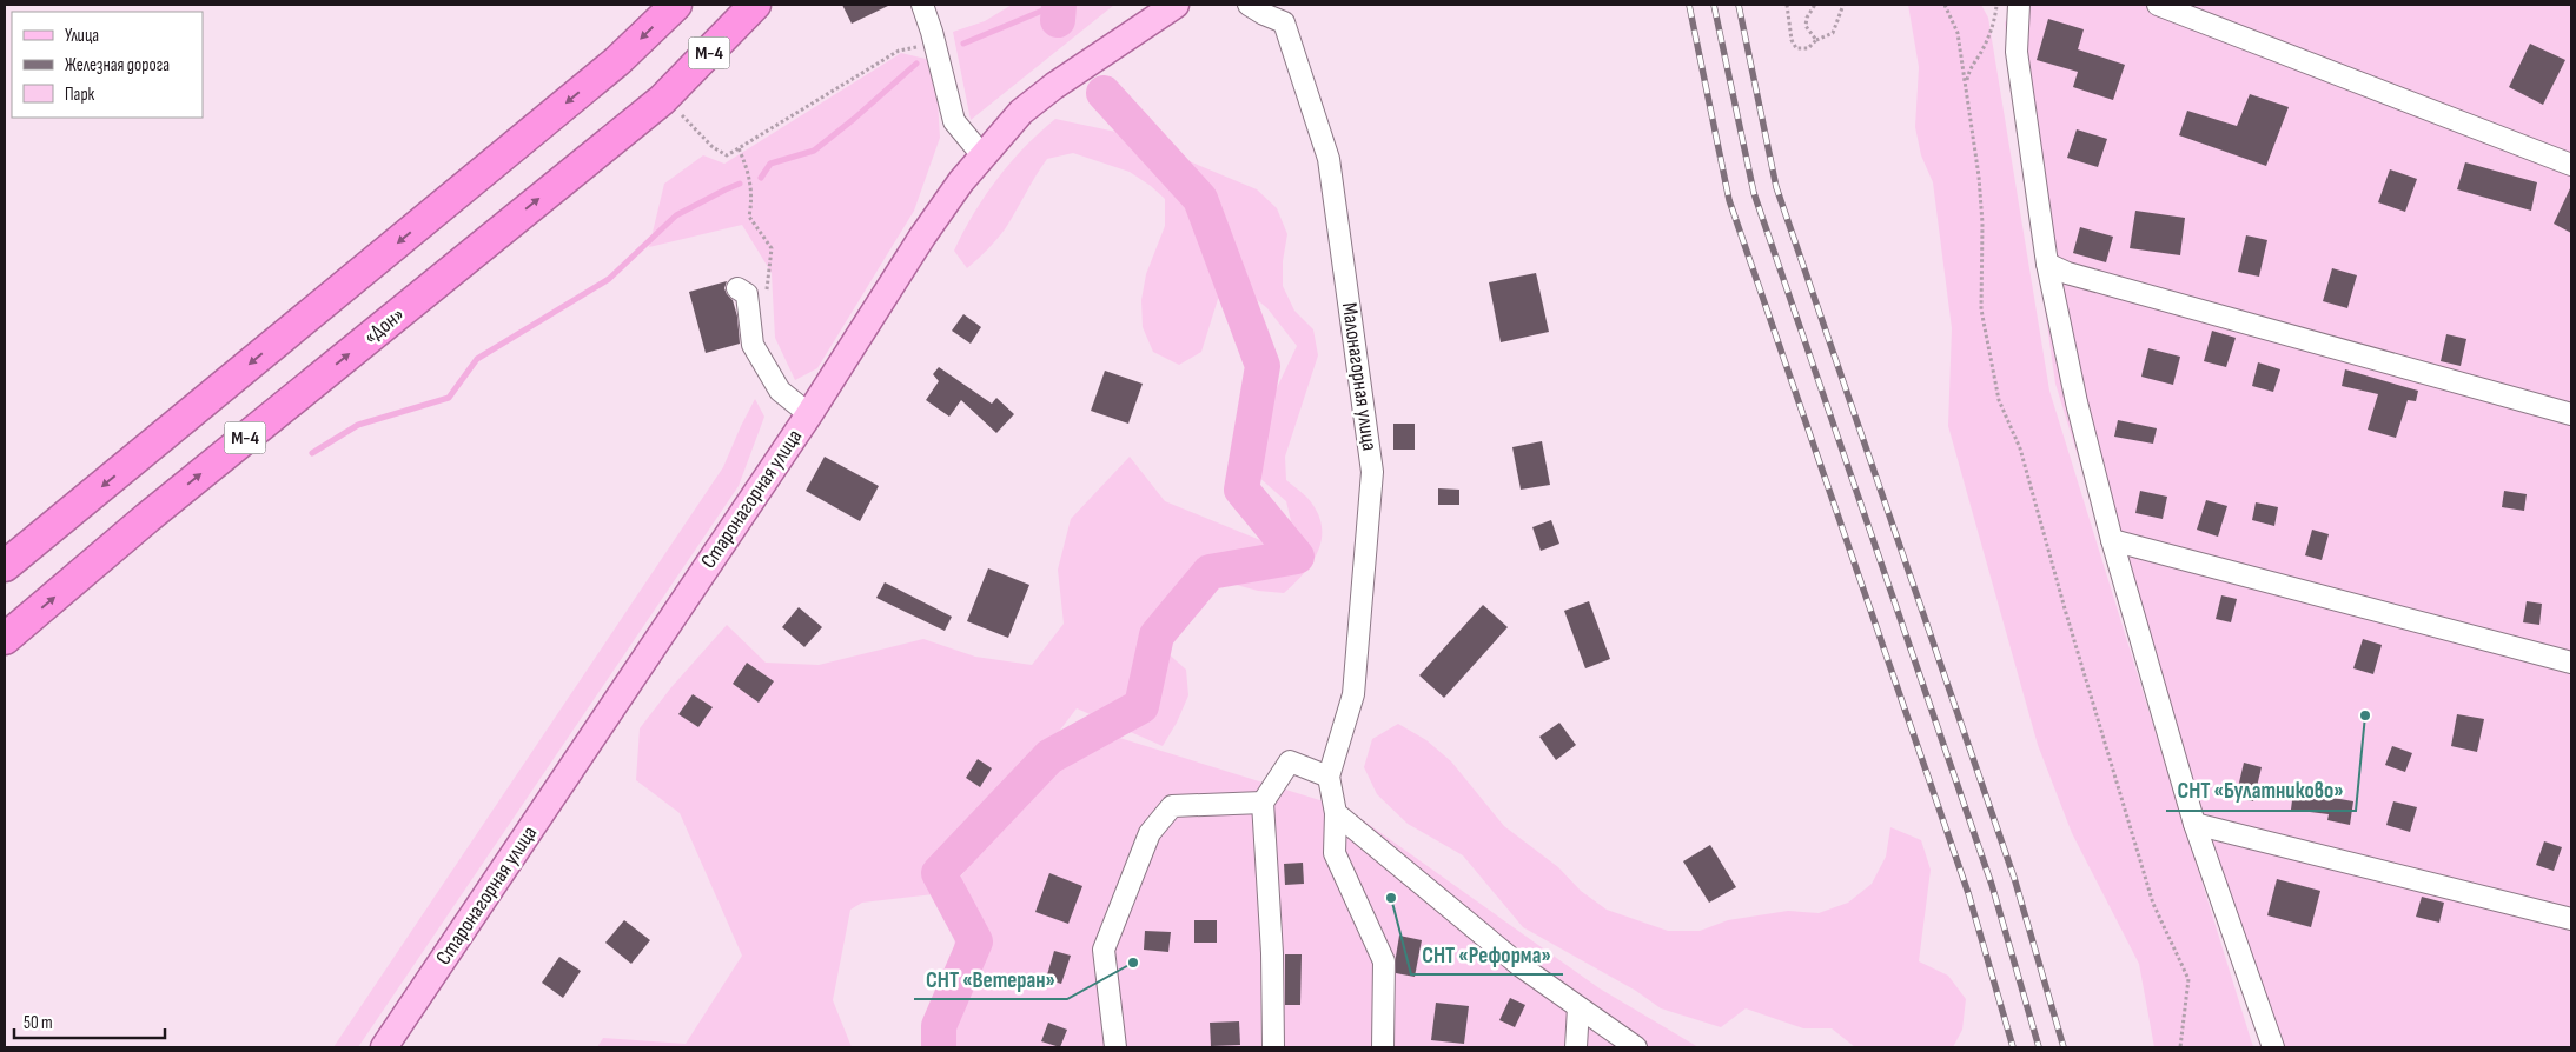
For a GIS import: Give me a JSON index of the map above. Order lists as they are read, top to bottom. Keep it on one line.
{"streets":{"highway":["М-4","«Дон»"],"main road":["Старонагорная улица"],"street":["Малонагорная улица"]},"places":["СНТ «Булатниково»","СНТ «Реформа»","СНТ «Ветеран»"],"legend":["Улица","Железная дорога","Парк"],"scale_bar":"50 m"}
